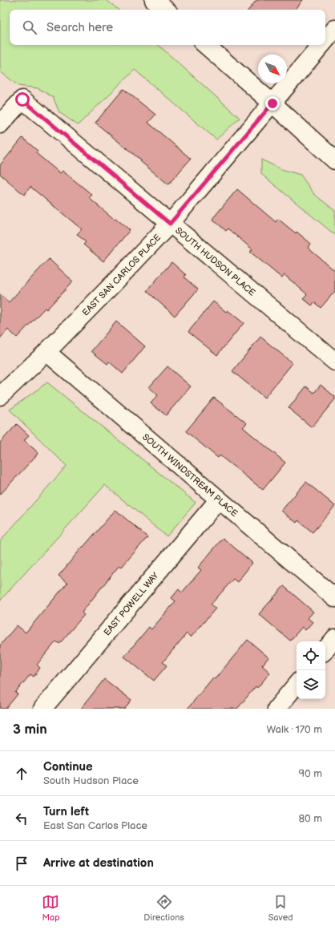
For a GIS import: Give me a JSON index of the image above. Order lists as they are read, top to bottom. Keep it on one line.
{"streets":{"street":["SOUTH HUDSON PLACE","EAST SAN CARLOS PLACE","SOUTH WINDSTREAM PLACE","EAST POWELL WAY"]},"crossings":[["SOUTH HUDSON PLACE","EAST SAN CARLOS PLACE"],["EAST SAN CARLOS PLACE","SOUTH WINDSTREAM PLACE"],["SOUTH WINDSTREAM PLACE","EAST POWELL WAY"]],"north":"bottom right","page":{"search":"Search here","heading":["3 min","Walk · 170 m"],"list":[["Continue","South Hudson Place","90 m"],["Turn left","East San Carlos Place","80 m"],"Arrive at destination"],"nav":["Map","Directions","Saved"]}}
